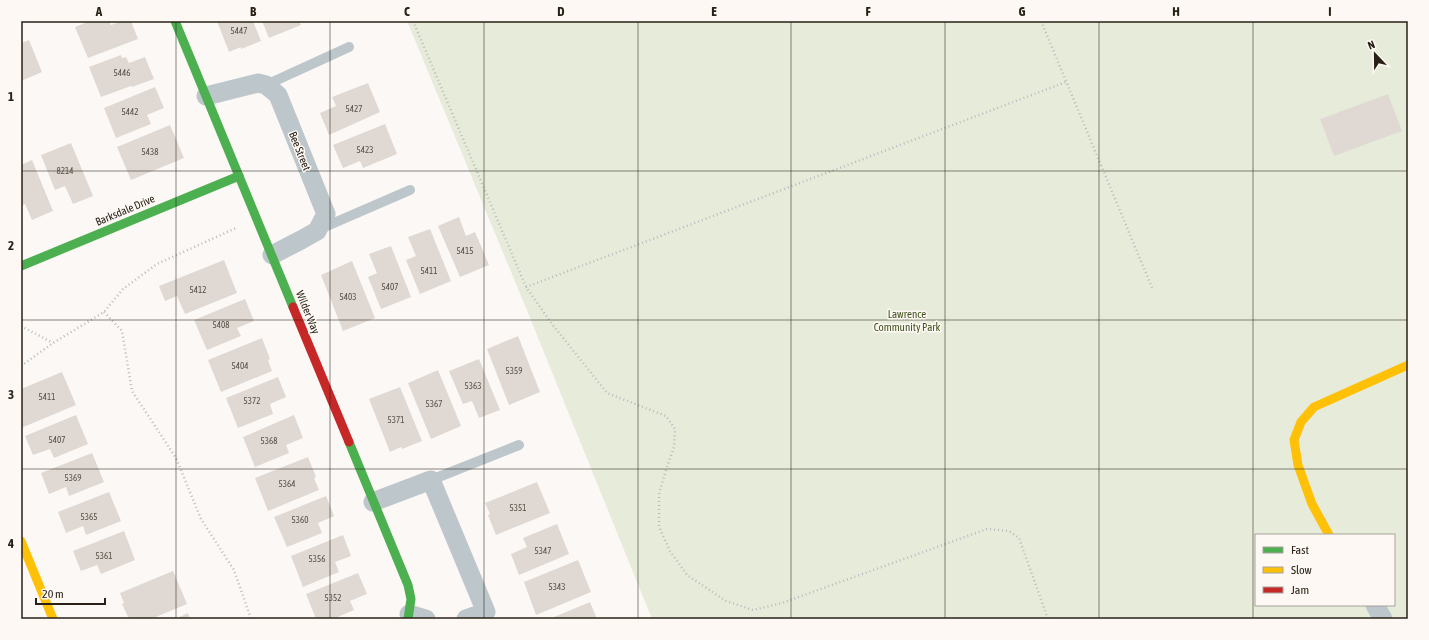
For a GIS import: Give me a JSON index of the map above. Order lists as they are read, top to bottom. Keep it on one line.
{"streets":{"street":["Bee Street","Barksdale Drive","Wilder Way"]},"crossings":[["Bee Street","Wilder Way"],["Barksdale Drive","Wilder Way"]],"parks":["Lawrence Community Park"],"house_numbers":["5447","5446","5427","5442","5423","5438","8214","5415","5411","5407","5412","5403","5408","5404","5359","5363","5411","5372","5367","5371","5407","5368","5369","5364","5351","5365","5360","5347","5361","5356","5343","5352"],"legend":["Fast","Slow","Jam"],"scale_bar":"20 m","north":"top","grid":{"columns":["A","B","C","D","E","F","G","H","I"],"rows":["1","2","3","4"]}}
